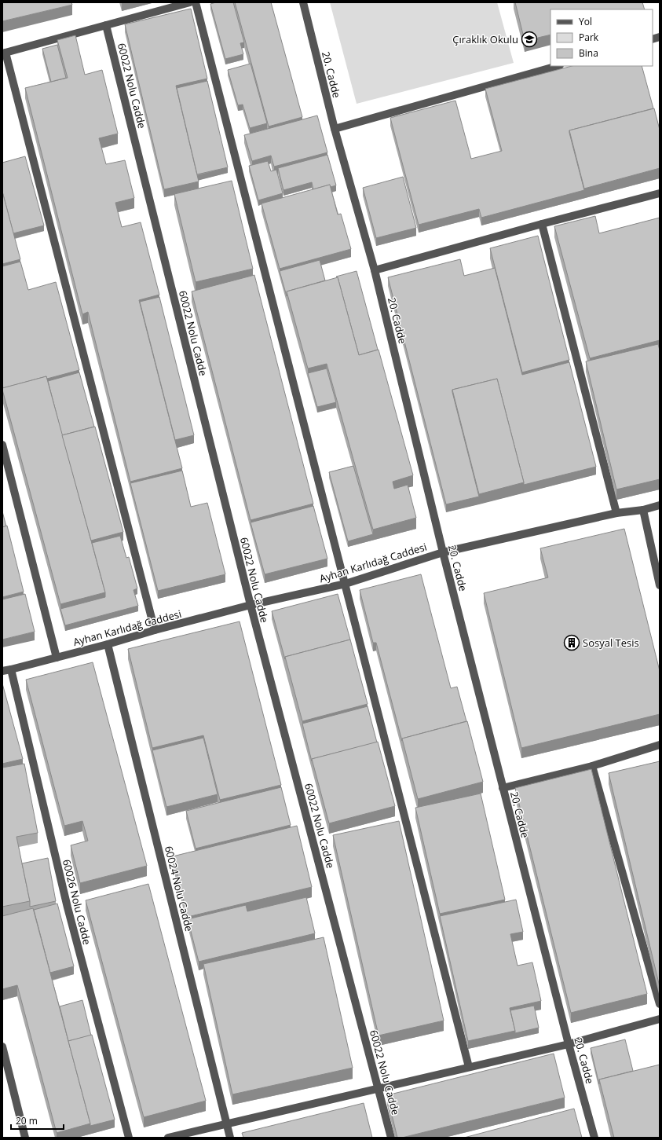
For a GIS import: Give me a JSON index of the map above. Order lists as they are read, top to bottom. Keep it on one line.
{"streets":{"street":["20. Cadde","60022 Nolu Cadde","Ayhan Karlıdağ Caddesi","60024 Nolu Cadde","60026 Nolu Cadde"]},"crossings":[["20. Cadde","Ayhan Karlıdağ Caddesi"],["60022 Nolu Cadde","Ayhan Karlıdağ Caddesi"],["Ayhan Karlıdağ Caddesi","60024 Nolu Cadde"],["Ayhan Karlıdağ Caddesi","60026 Nolu Cadde"]],"places":{"school or university":["Çıraklık Okulu"],"building":["Sosyal Tesis"]},"legend":["Yol","Park","Bina"],"scale_bar":"20 m"}
